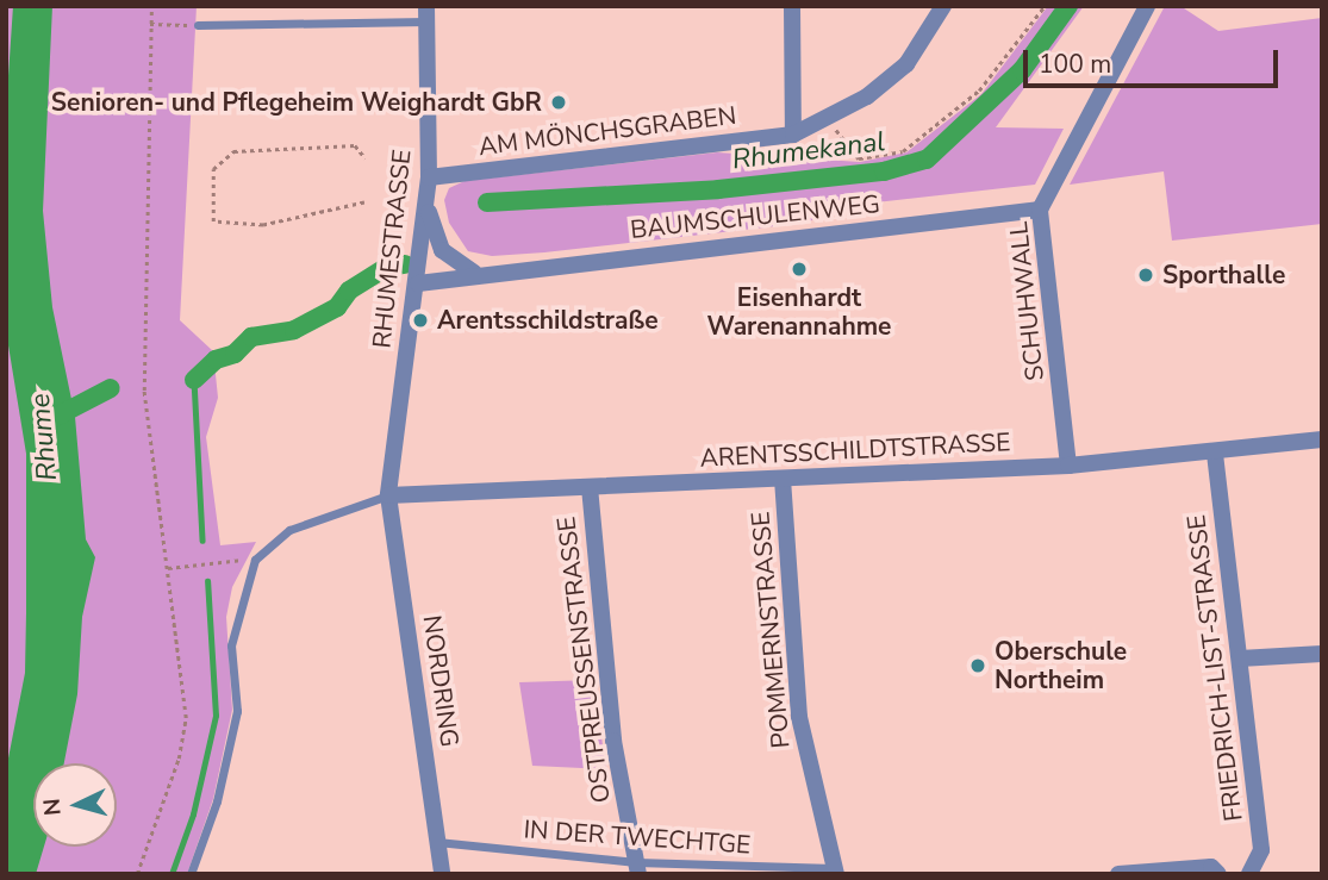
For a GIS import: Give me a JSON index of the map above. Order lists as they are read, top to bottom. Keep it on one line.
{"streets":{"street":["AM MÖNCHSGRABEN","BAUMSCHULENWEG","RHUMESTRASSE","SCHUHWALL","ARENTSSCHILDTSTRASSE","POMMERNSTRASSE","OSTPREUSSENSTRASSE","FRIEDRICH-LIST-STRASSE","NORDRING"],"lane":["IN DER TWECHTGE"]},"crossings":[["AM MÖNCHSGRABEN","RHUMESTRASSE"],["BAUMSCHULENWEG","RHUMESTRASSE"],["BAUMSCHULENWEG","SCHUHWALL"],["RHUMESTRASSE","ARENTSSCHILDTSTRASSE"],["RHUMESTRASSE","NORDRING"],["SCHUHWALL","ARENTSSCHILDTSTRASSE"],["ARENTSSCHILDTSTRASSE","POMMERNSTRASSE"],["ARENTSSCHILDTSTRASSE","OSTPREUSSENSTRASSE"],["ARENTSSCHILDTSTRASSE","FRIEDRICH-LIST-STRASSE"],["ARENTSSCHILDTSTRASSE","NORDRING"],["POMMERNSTRASSE","IN DER TWECHTGE"],["OSTPREUSSENSTRASSE","IN DER TWECHTGE"],["NORDRING","IN DER TWECHTGE"]],"water":["Rhumekanal","Rhume"],"places":["Senioren- und Pflegeheim Weighardt GbR","Eisenhardt Warenannahme","Sporthalle","Arentsschildstraße","Oberschule Northeim"],"scale_bar":"100 m","north":"left"}
